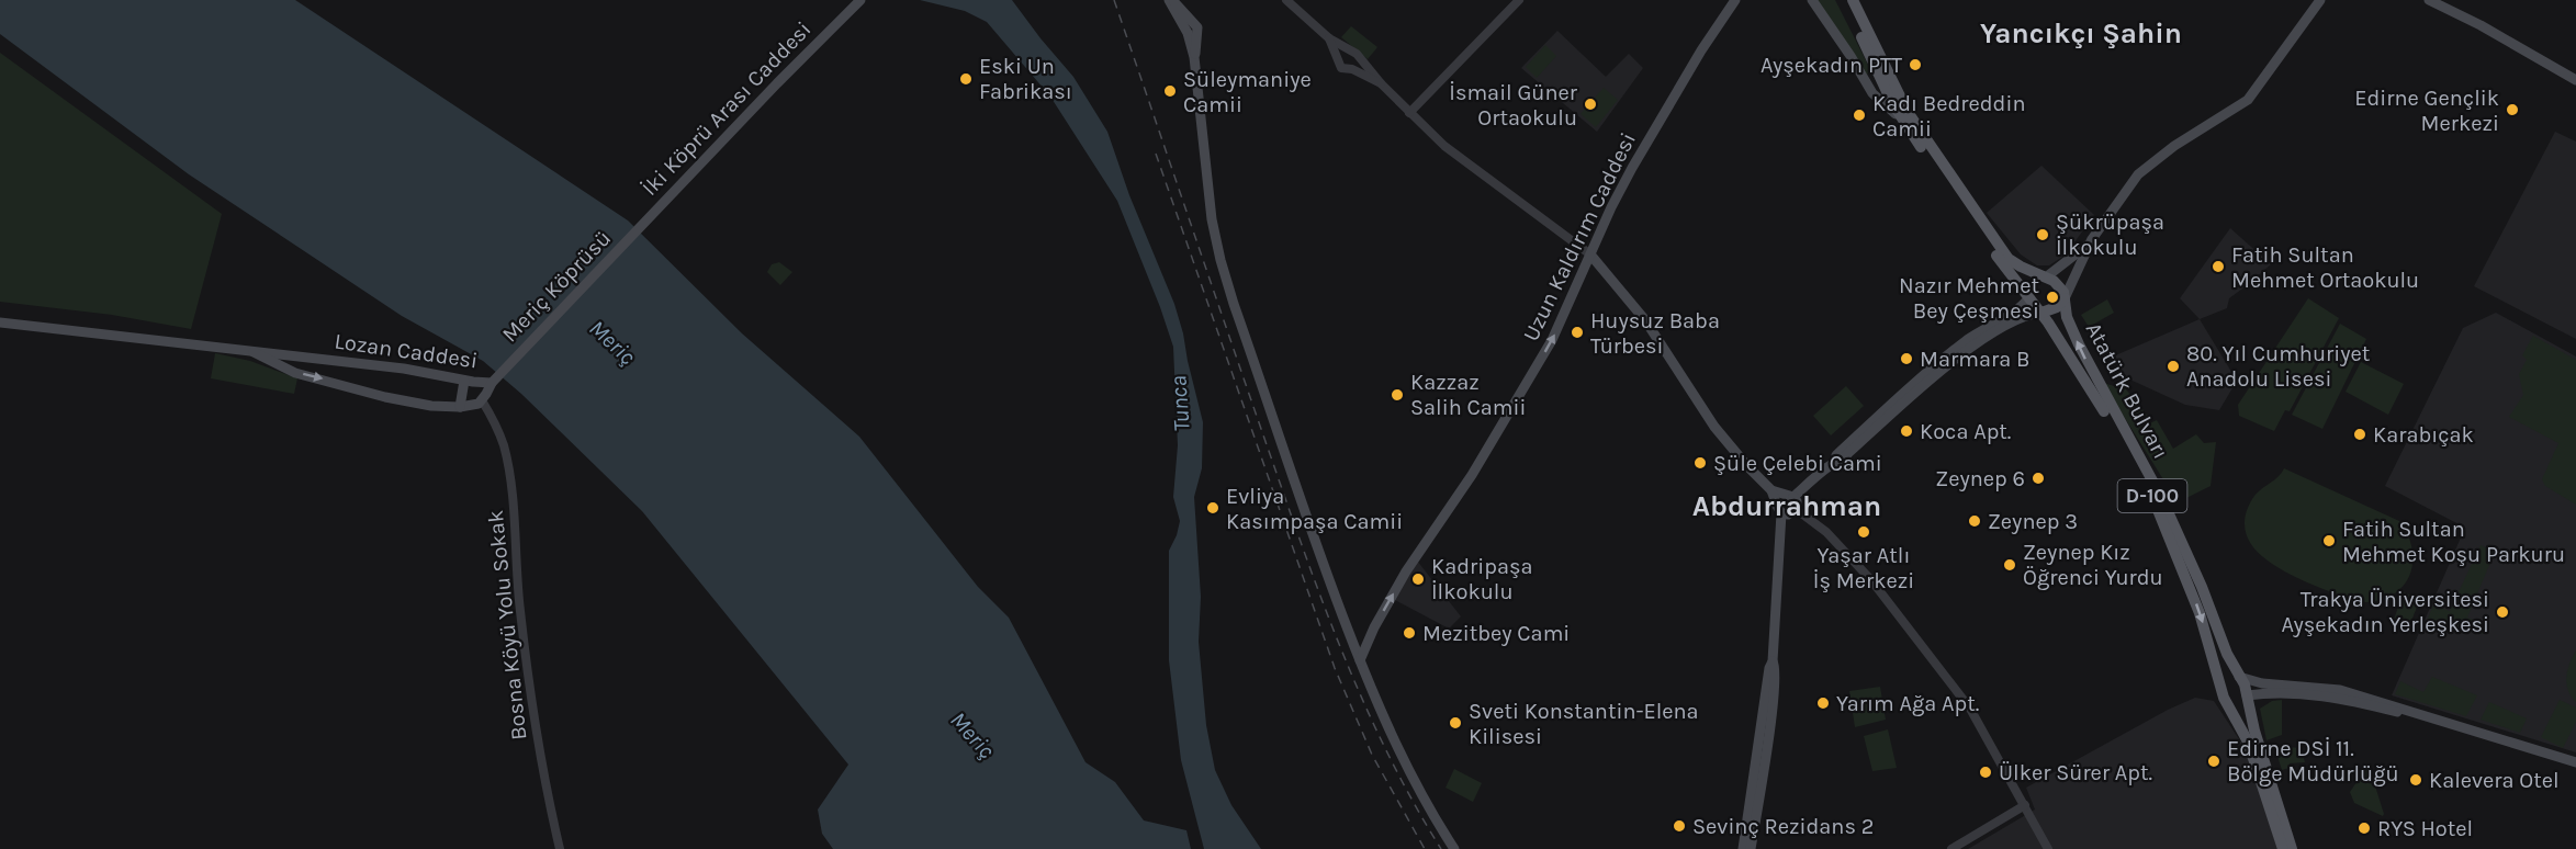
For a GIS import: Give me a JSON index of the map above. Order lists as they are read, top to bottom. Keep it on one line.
{"streets":{"main road":["İki Köprü Arası Caddesi","Uzun Kaldırım Caddesi","Meriç Köprüsü","Lozan Caddesi","Atatürk Bulvarı","D-100"],"street":["Bosna Köyü Yolu Sokak"]},"crossings":[["İki Köprü Arası Caddesi","Meriç Köprüsü"],["Meriç Köprüsü","Lozan Caddesi"],["Lozan Caddesi","Bosna Köyü Yolu Sokak"]],"one_way":["Uzun Kaldırım Caddesi"],"districts":["Yancıkçı Şahin","Abdurrahman"],"water":["Meriç","Tunca"],"places":["Ayşekadın PTT","Eski Un Fabrikası","Süleymaniye Camii","İsmail Güner Ortaokulu","Edirne Gençlik Merkezi","Kadı Bedreddin Camii","Şükrüpaşa İlkokulu","Fatih Sultan Mehmet Ortaokulu","Nazır Mehmet Bey Çeşmesi","Huysuz Baba Türbesi","Marmara B","80. Yıl Cumhuriyet Anadolu Lisesi","Kazzaz Salih Camii","Koca Apt.","Karabıçak","Şüle Çelebi Cami","Zeynep 6","Evliya Kasımpaşa Camii","Zeynep 3","Yaşar Atlı İş Merkezi","Fatih Sultan Mehmet Koşu Parkuru","Zeynep Kız Öğrenci Yurdu","Kadripaşa İlkokulu","Trakya Üniversitesi Ayşekadın Yerleşkesi","Mezitbey Cami","Yarım Ağa Apt.","Sveti Konstantin-Elena Kilisesi","Edirne DSİ 11. Bölge Müdürlüğü","Ülker Sürer Apt.","Kalevera Otel","Sevinç Rezidans 2","RYS Hotel"]}
